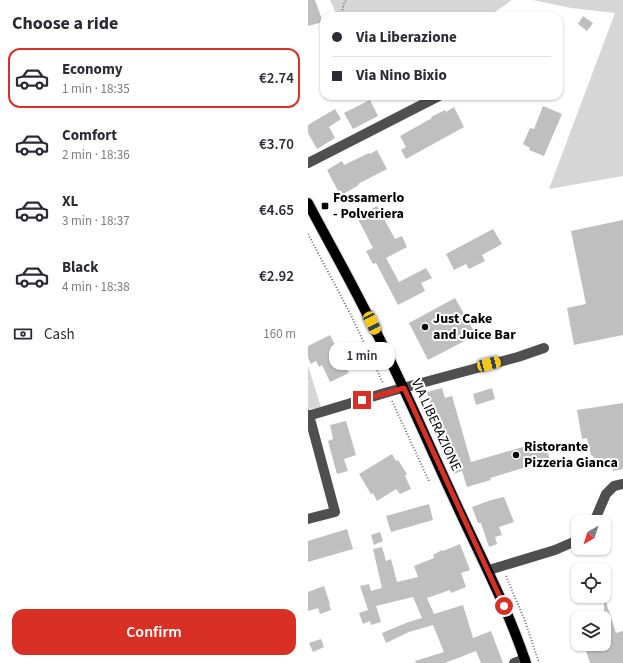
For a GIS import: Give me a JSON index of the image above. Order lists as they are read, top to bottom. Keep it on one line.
{"streets":{"main road":["VIA LIBERAZIONE"]},"places":{"transit":["Fossamerlo - Polveriera"],"other":["Just Cake and Juice Bar","Ristorante Pizzeria Gianca"]},"north":"bottom left","page":{"heading":"Choose a ride","banner":["Via Liberazione","Via Nino Bixio"],"list":[{"name":"Economy","note":"1 min · 18:35","value":"€2.74"},{"name":"Comfort","note":"2 min · 18:36","value":"€3.70"},{"name":"XL","note":"3 min · 18:37","value":"€4.65"},{"name":"Black","note":"4 min · 18:38","value":"€2.92"}],"pay":["Cash","160 m"],"bubble":"1 min","buttons":"Confirm"}}
